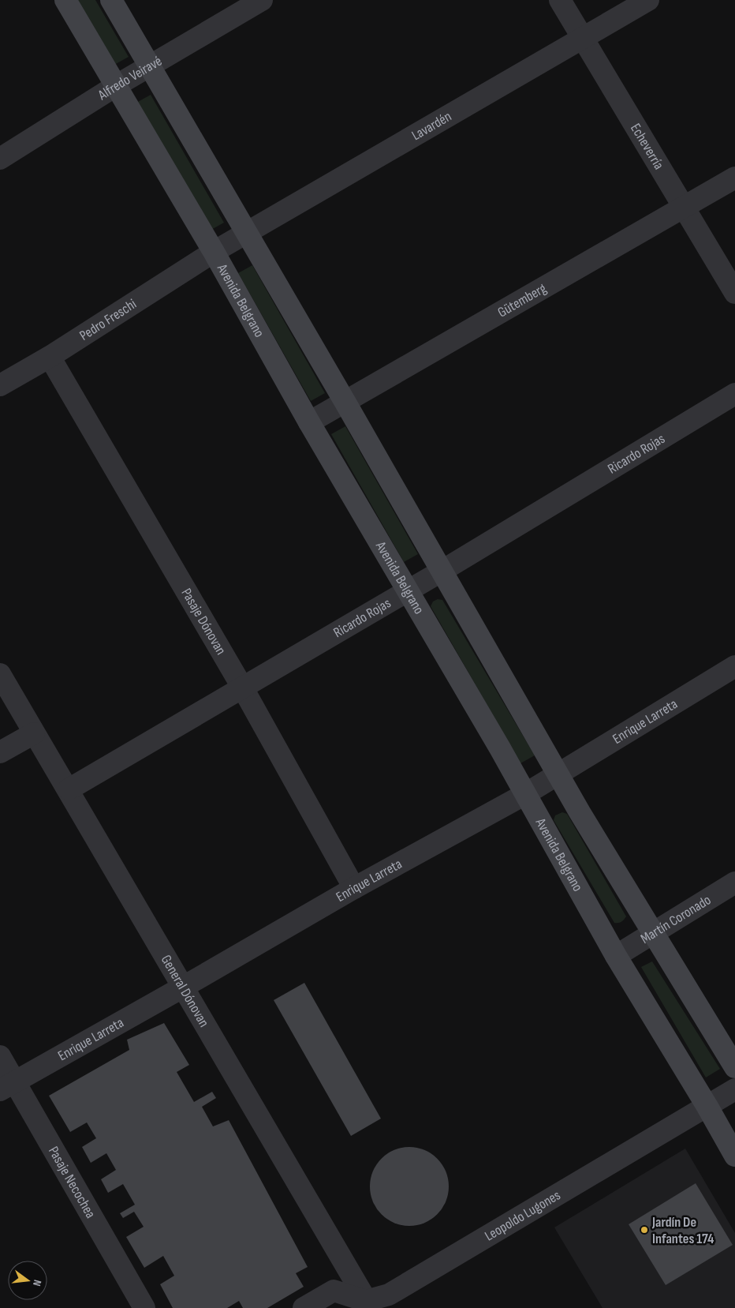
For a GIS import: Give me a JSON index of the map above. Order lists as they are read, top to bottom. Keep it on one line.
{"streets":{"main road":["Avenida Belgrano"],"street":["Alfredo Veiravé","Lavardén","Echeverría","Gütemberg","Pedro Freschi","Ricardo Rojas","Pasaje Dónovan","Enrique Larreta","Martín Coronado","General Dónovan","Pasaje Necochea","Leopoldo Lugones"]},"crossings":[["Alfredo Veiravé","Avenida Belgrano"],["Lavardén","Echeverría"],["Lavardén","Avenida Belgrano"],["Lavardén","Pedro Freschi"],["Echeverría","Gütemberg"],["Avenida Belgrano","Gütemberg"],["Avenida Belgrano","Pedro Freschi"],["Avenida Belgrano","Ricardo Rojas"],["Avenida Belgrano","Enrique Larreta"],["Avenida Belgrano","Martín Coronado"],["Avenida Belgrano","Leopoldo Lugones"],["Pedro Freschi","Pasaje Dónovan"],["Ricardo Rojas","Pasaje Dónovan"],["Ricardo Rojas","General Dónovan"],["Pasaje Dónovan","Enrique Larreta"],["Enrique Larreta","General Dónovan"],["Enrique Larreta","Pasaje Necochea"],["General Dónovan","Leopoldo Lugones"]],"places":["Jardín De Infantes 174"],"north":"right"}
